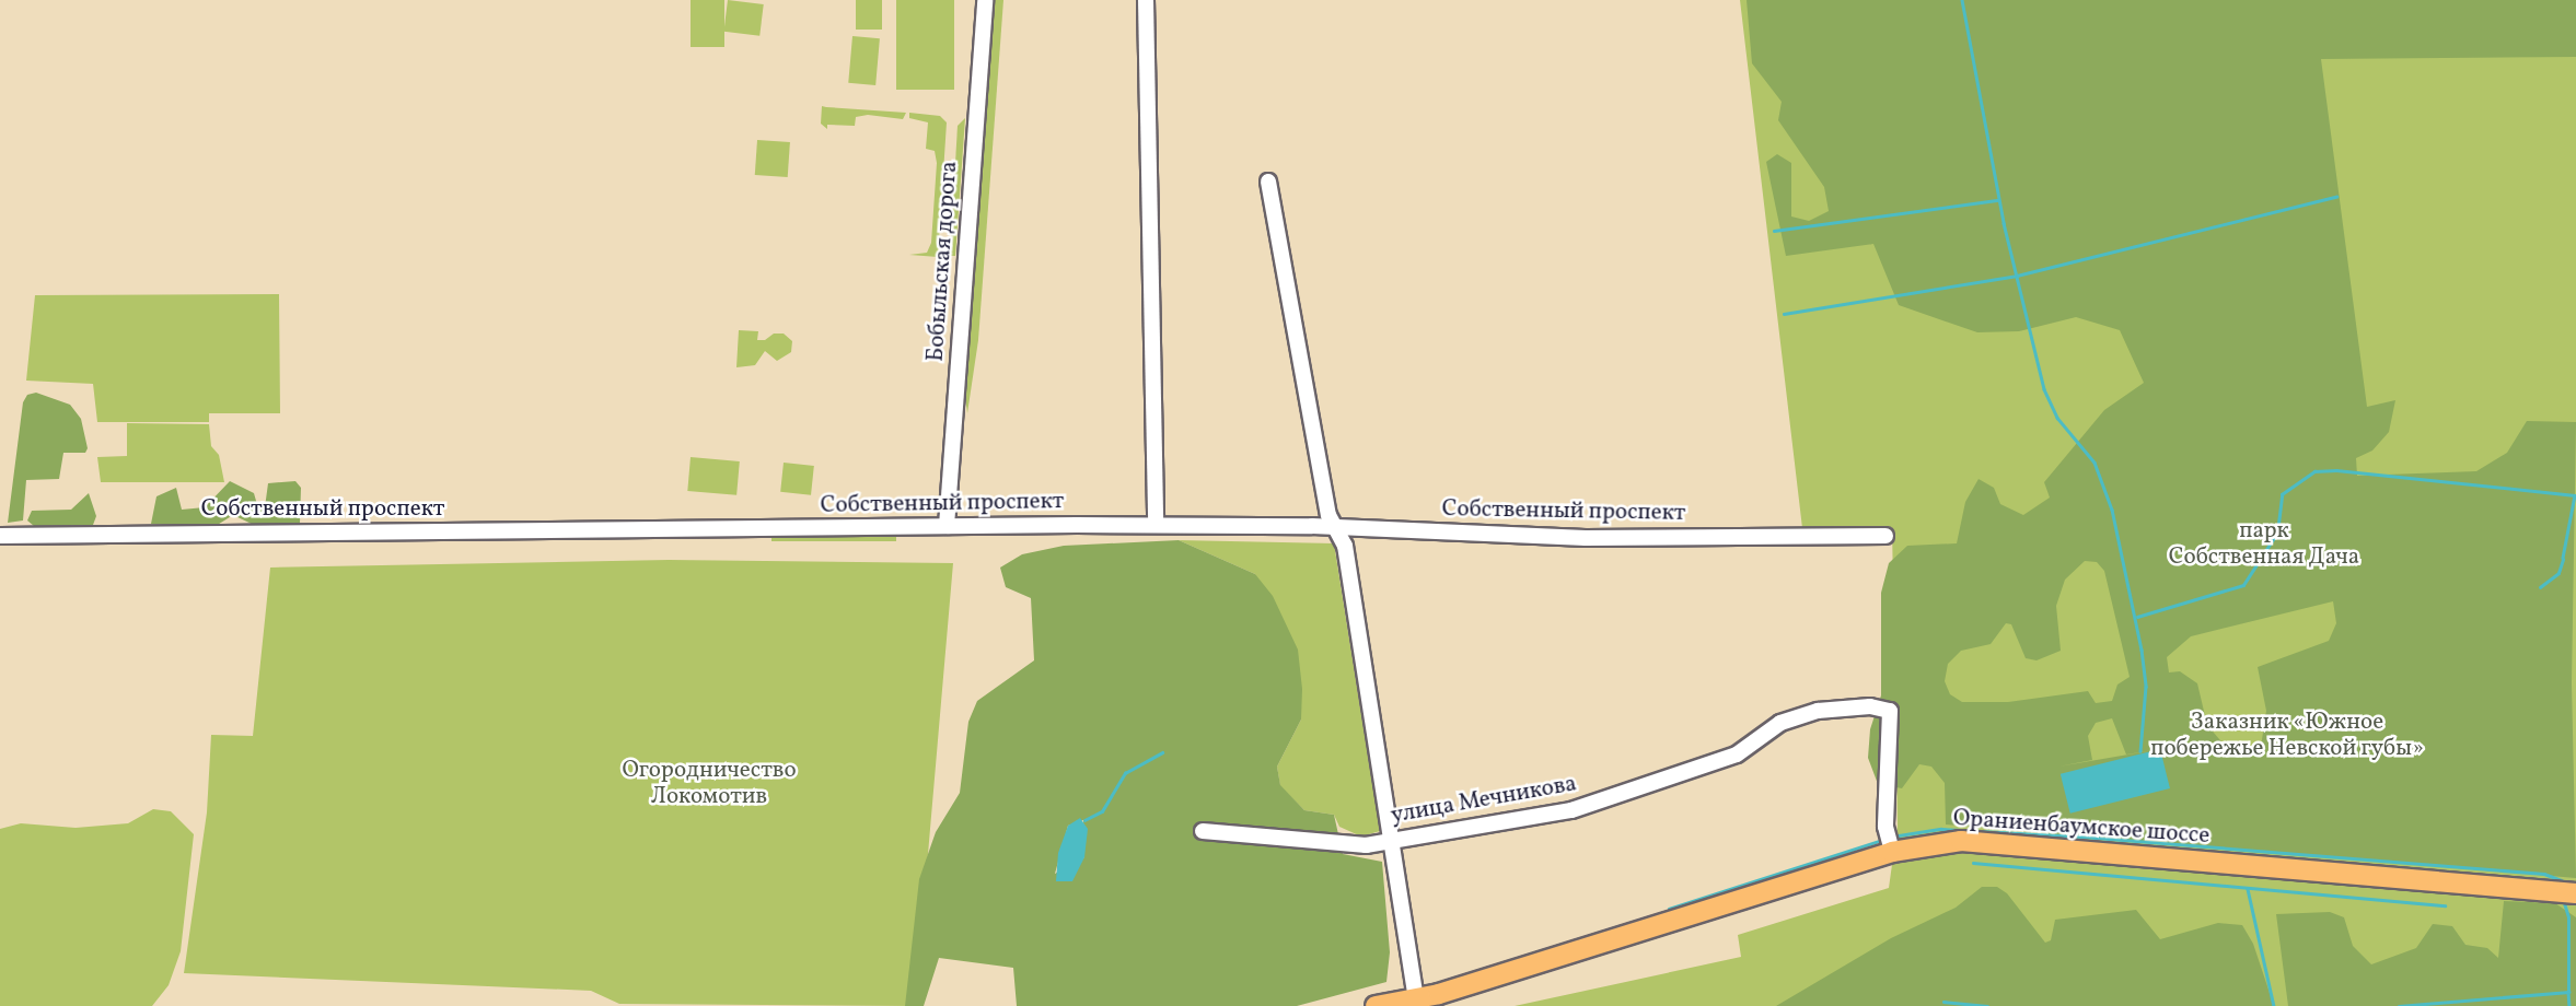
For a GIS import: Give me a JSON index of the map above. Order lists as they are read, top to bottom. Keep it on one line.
{"streets":{"main road":["Ораниенбаумское шоссе"],"street":["Бобыльская дорога","Собственный проспект","улица Мечникова"]},"crossings":[["Бобыльская дорога","Собственный проспект"],["улица Мечникова","Ораниенбаумское шоссе"]],"parks":["парк Собственная Дача","Заказник «Южное побережье Невской губы»","Огородничество Локомотив"]}
